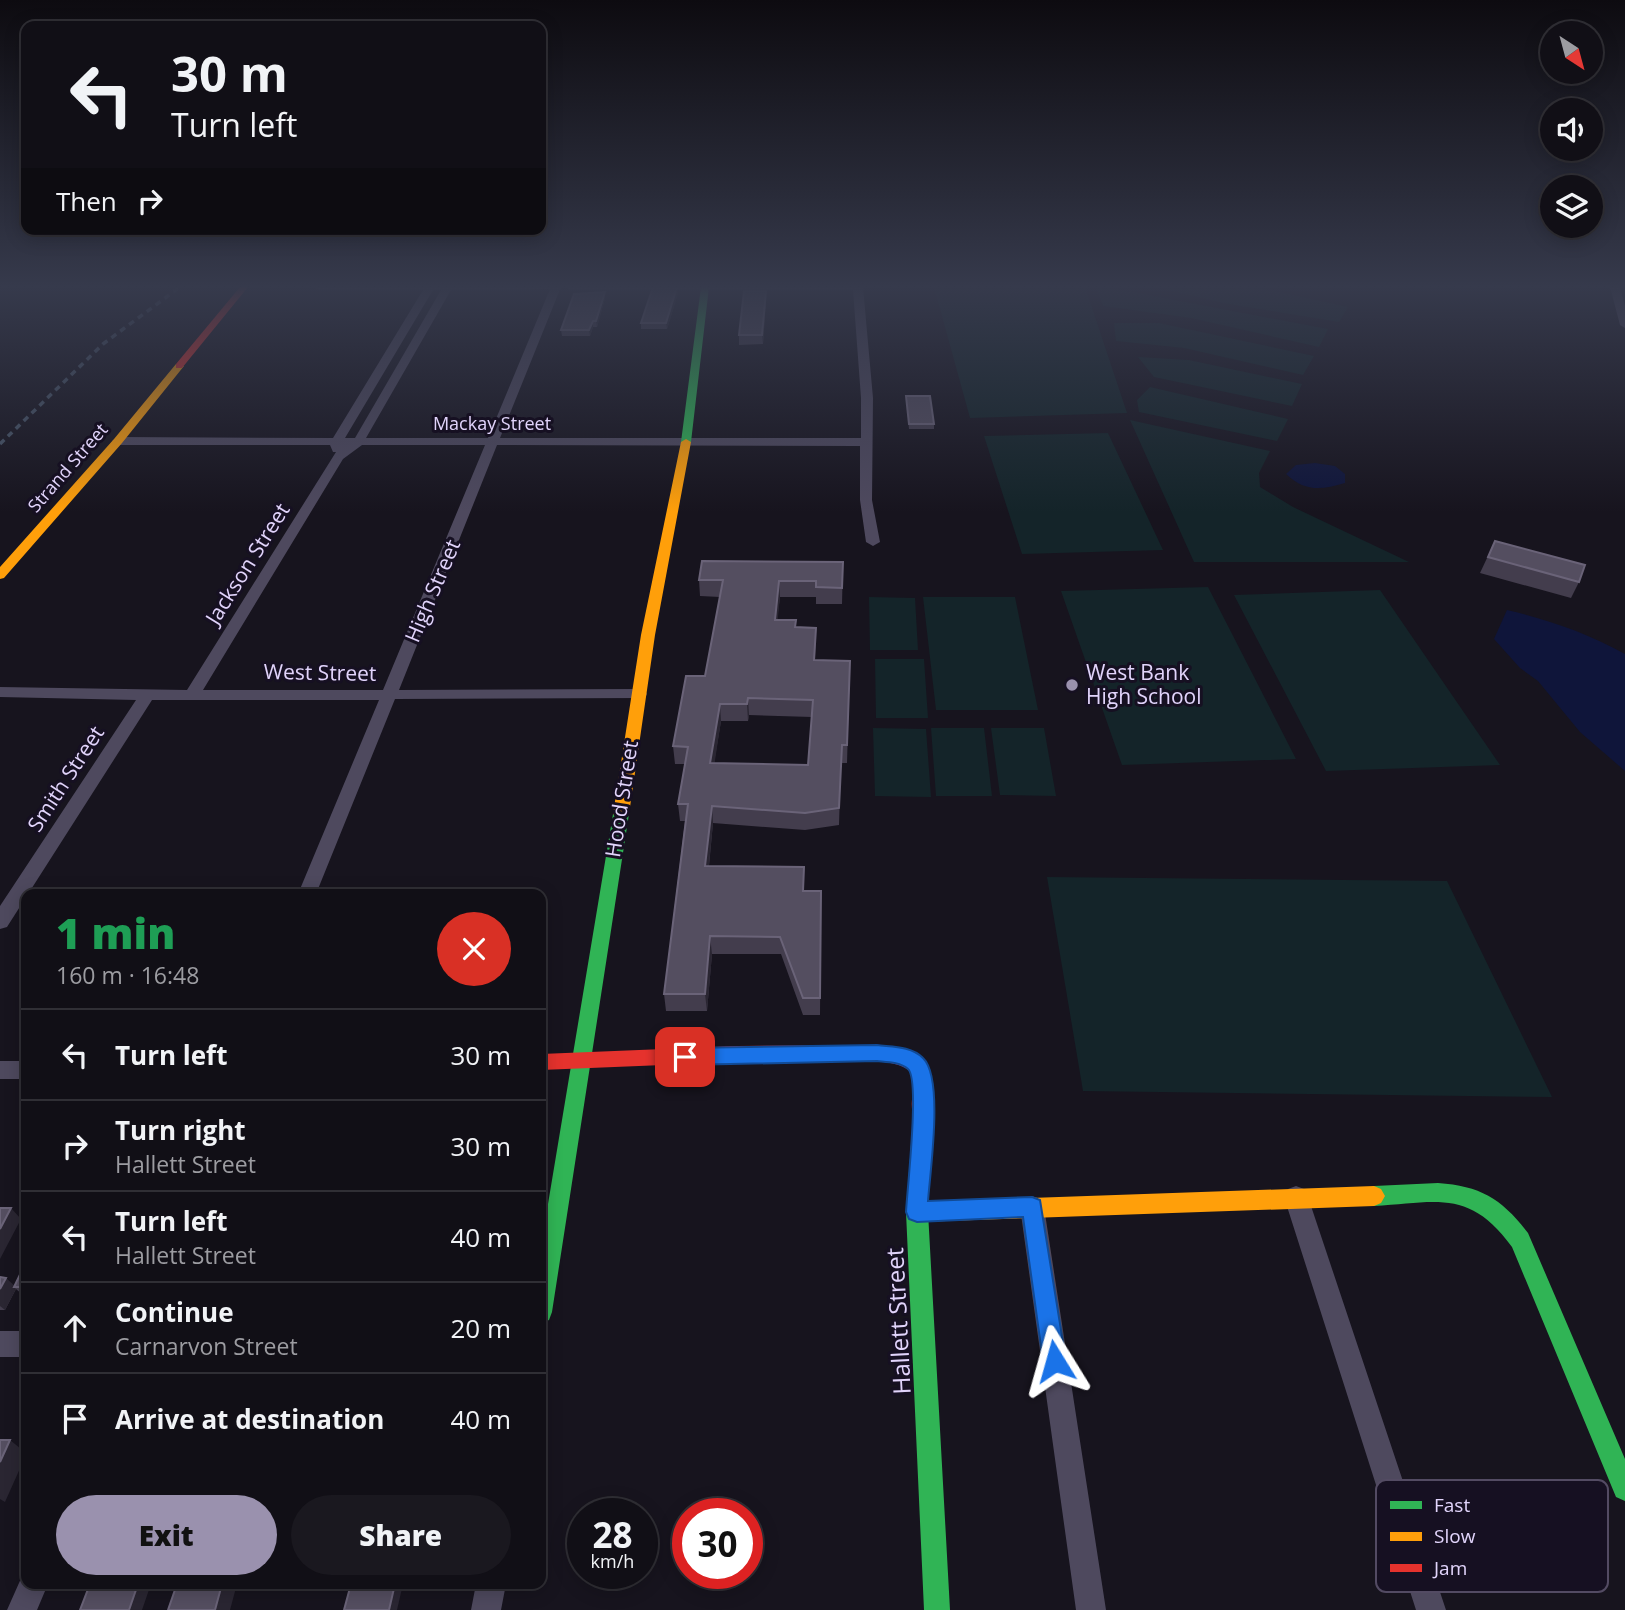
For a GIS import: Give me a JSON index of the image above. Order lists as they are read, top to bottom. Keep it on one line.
{"streets":{"street":["Mackay Street","Strand Street","Jackson Street","High Street","West Street","Smith Street","Hood Street","Hallett Street"]},"crossings":[["Mackay Street","Strand Street"],["Mackay Street","Jackson Street"],["Mackay Street","High Street"],["Mackay Street","Hood Street"],["Jackson Street","West Street"],["High Street","West Street"],["West Street","Smith Street"],["West Street","Hood Street"],["Hood Street","Hallett Street"]],"places":["West Bank High School"],"legend":["Fast","Slow","Jam"],"north":"bottom right","page":{"turn":["30 m","Turn left"],"then":"Then","heading":["1 min","160 m · 16:48"],"list":[{"name":"Turn left","value":"30 m"},{"name":"Turn right","note":"Hallett Street","value":"30 m"},{"name":"Turn left","note":"Hallett Street","value":"40 m"},{"name":"Continue","note":"Carnarvon Street","value":"20 m"},{"name":"Arrive at destination","value":"40 m"}],"buttons":["Exit","Share"],"speed":"28 km/h","limit":"30"}}
